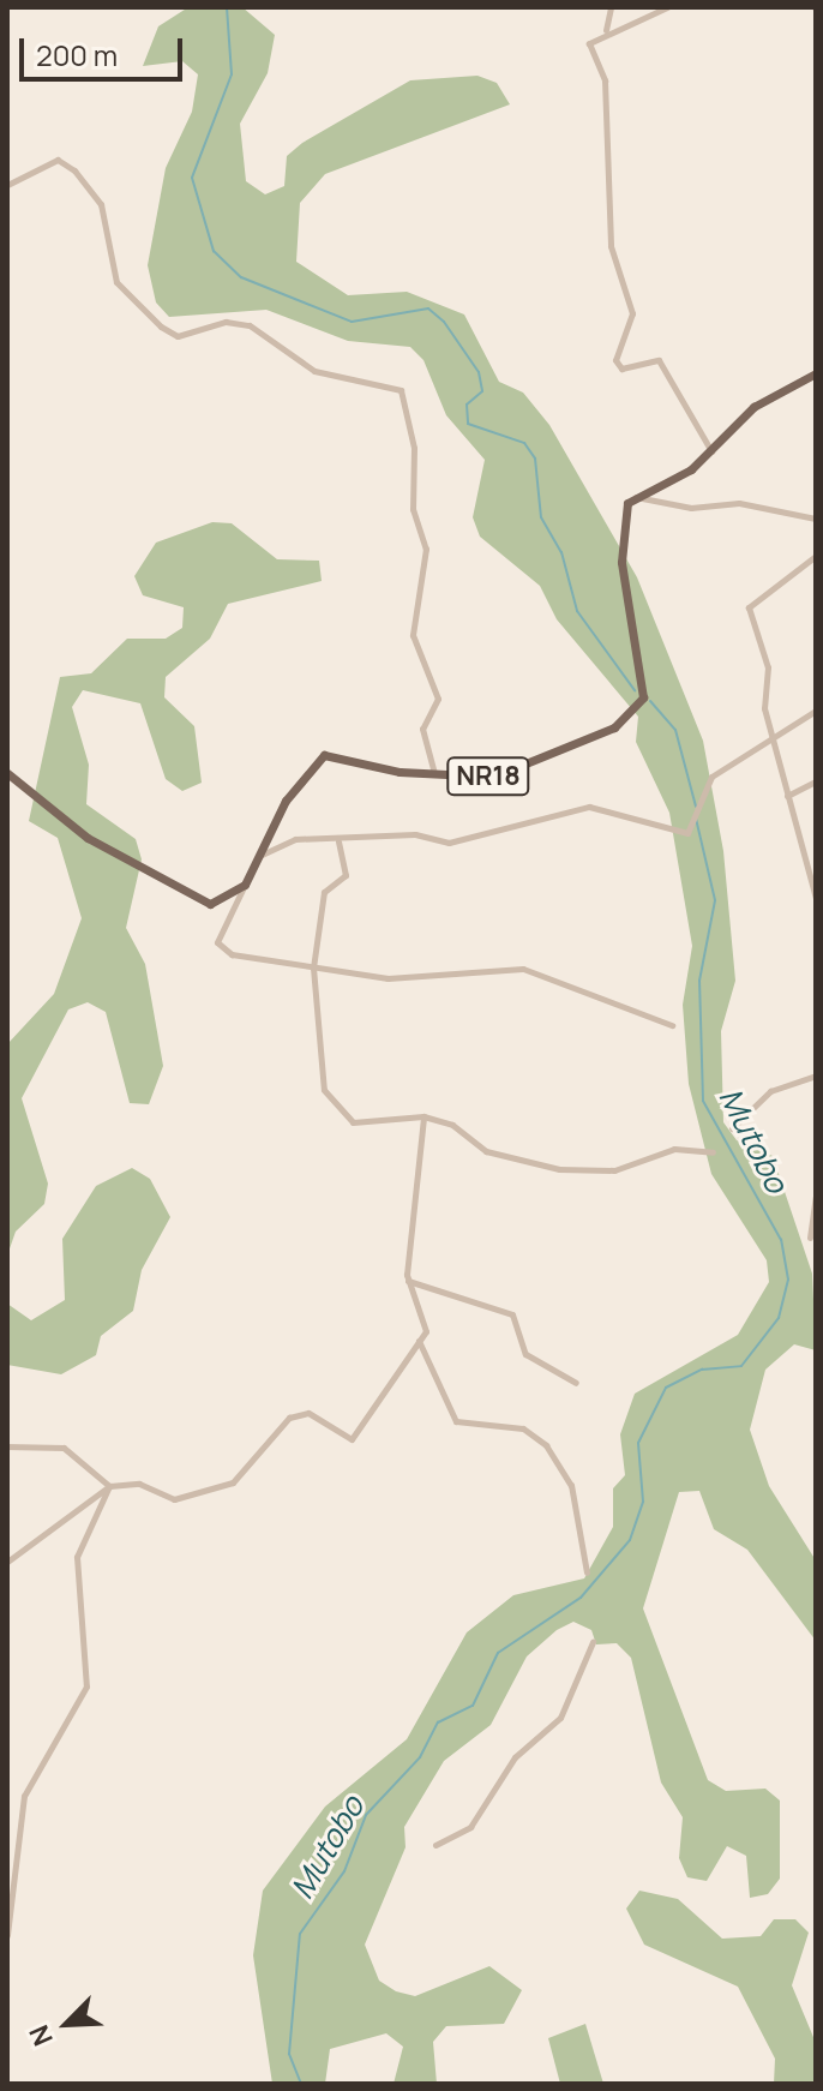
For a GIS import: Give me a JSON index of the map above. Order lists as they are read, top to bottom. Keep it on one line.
{"streets":{"main road":["NR18"]},"water":["Mutobo"],"scale_bar":"200 m","north":"bottom left"}
